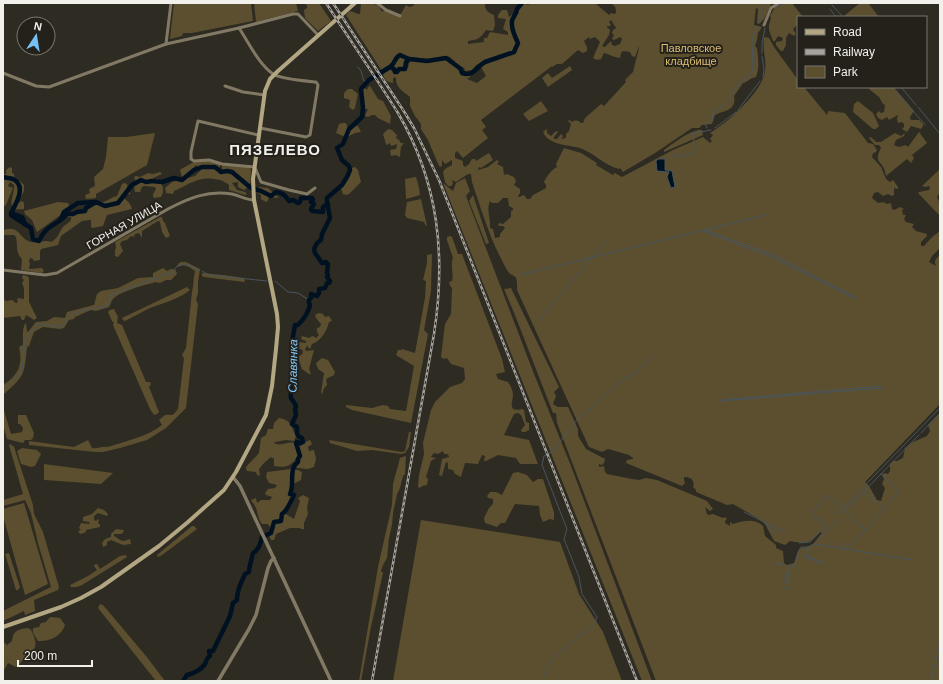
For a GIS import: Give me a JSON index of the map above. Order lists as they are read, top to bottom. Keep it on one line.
{"streets":{"street":["ГОРНАЯ УЛИЦА"]},"districts":["ПЯЗЕЛЕВО"],"water":["Славянка"],"parks":["Павловское кладбище"],"legend":["Road","Railway","Park"],"scale_bar":"200 m","north":"top"}
